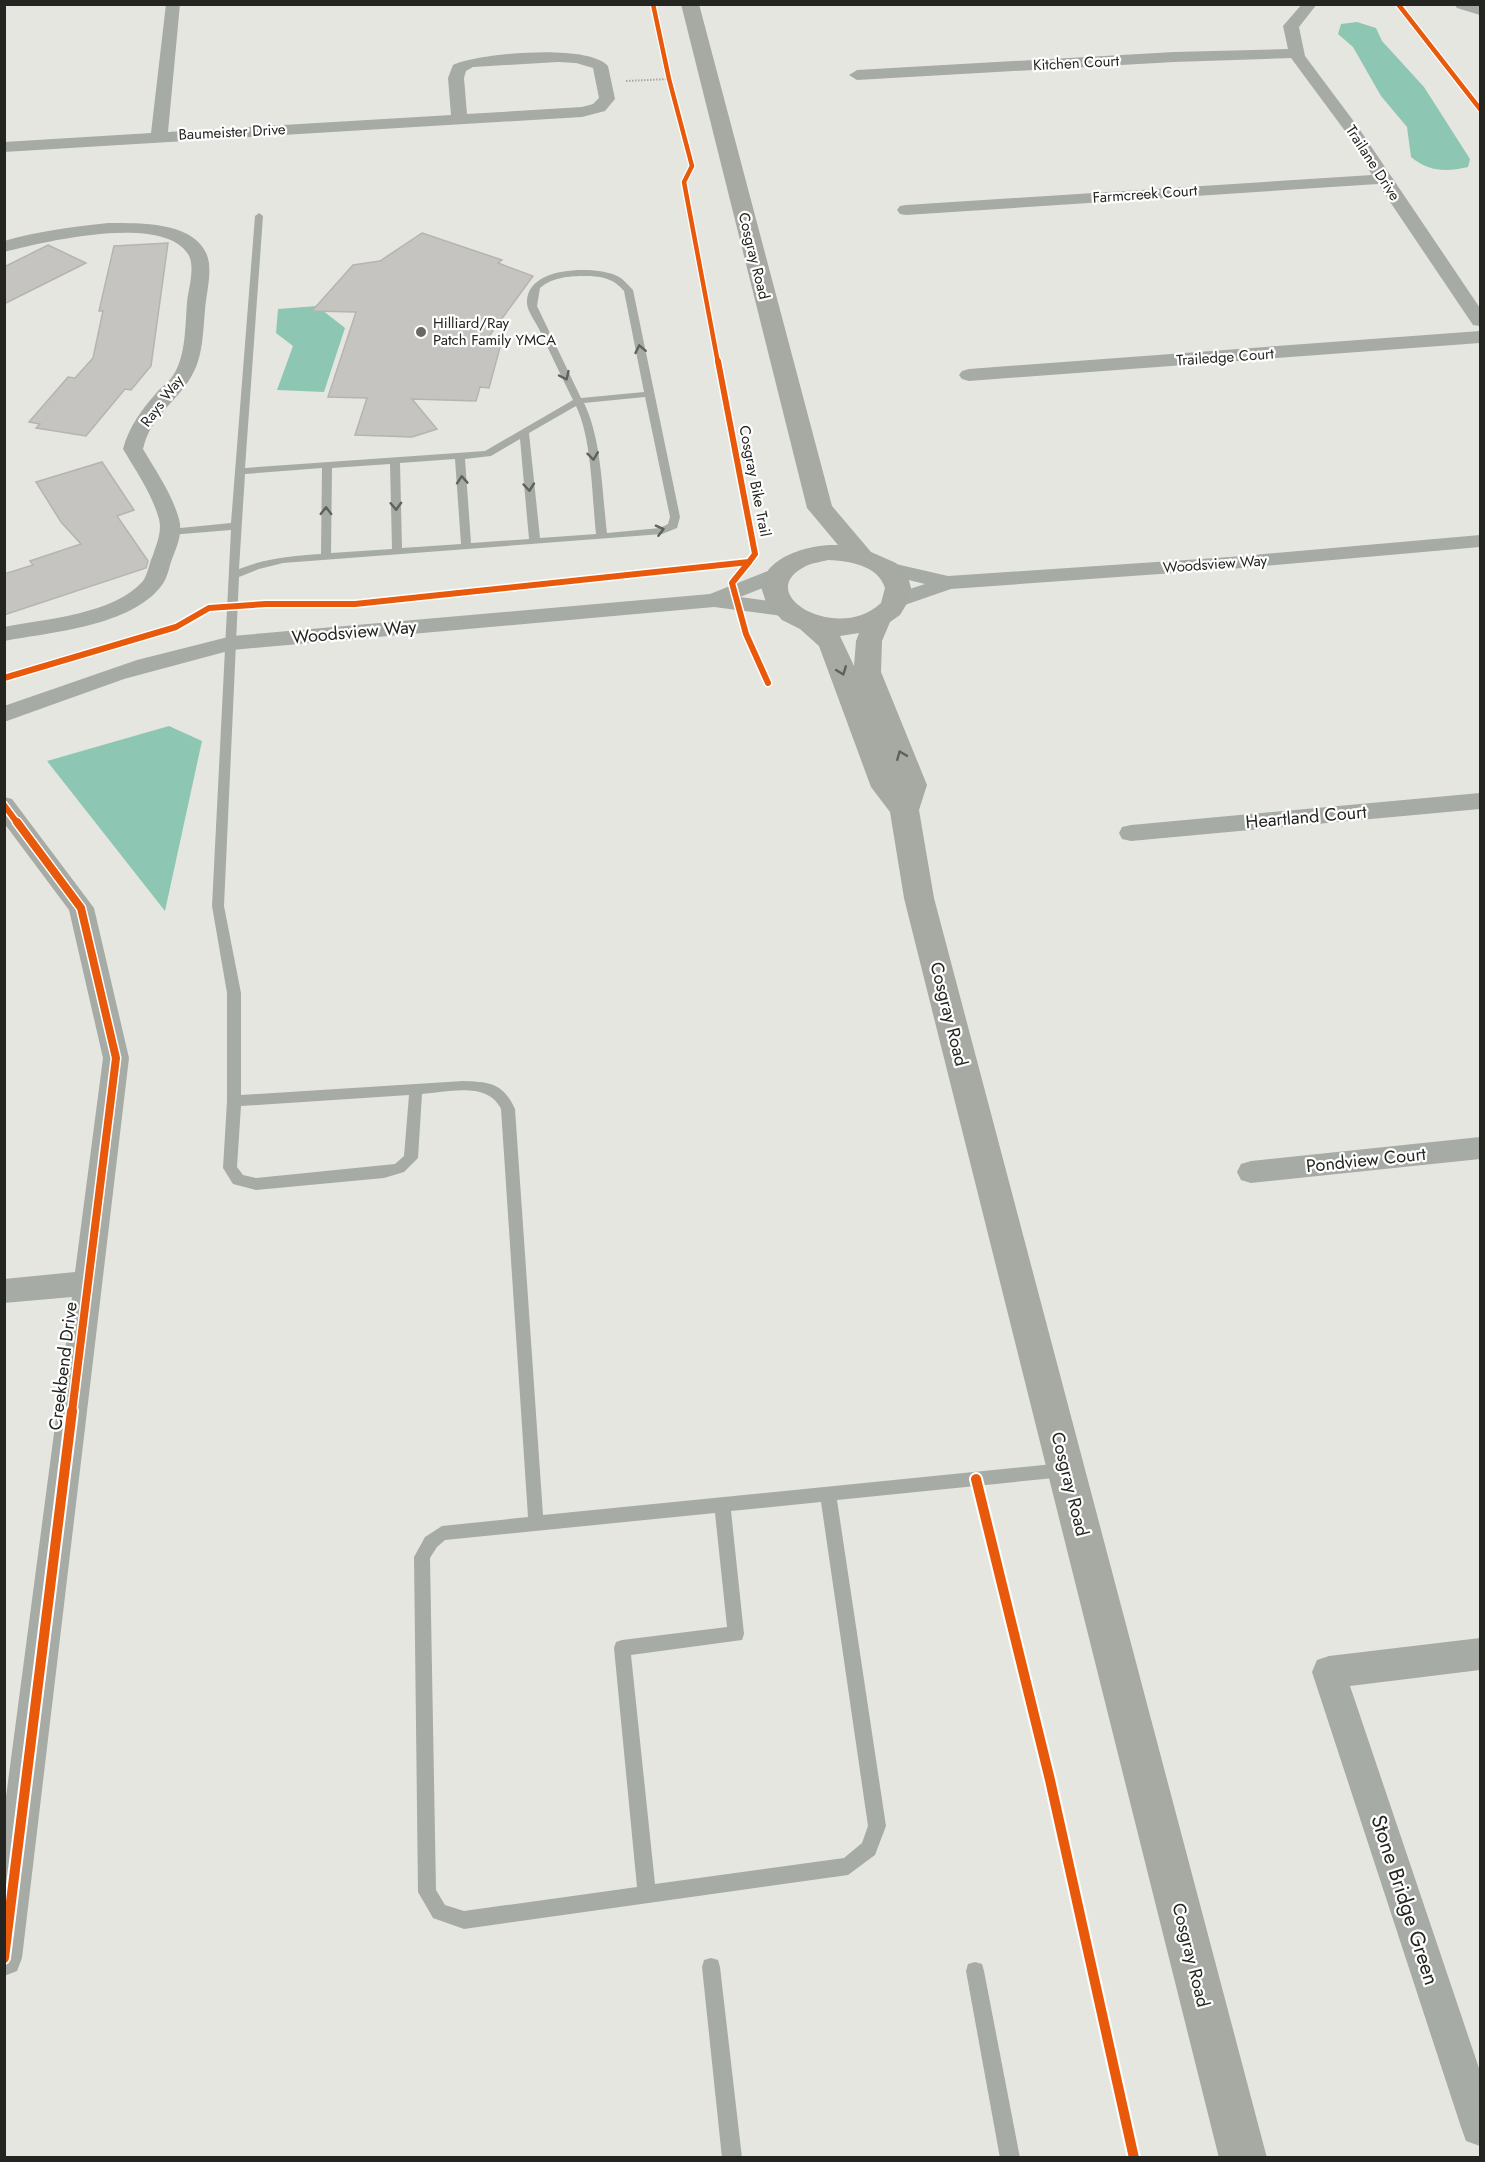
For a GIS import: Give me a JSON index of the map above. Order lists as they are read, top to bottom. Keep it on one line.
{"streets":{"main road":["Cosgray Road"],"street":["Kitchen Court","Baumeister Drive","Trailane Drive","Farmcreek Court","Trailedge Court","Rays Way","Woodsview Way","Heartland Court","Pondview Court","Creekbend Drive","Stone Bridge Green"],"cycle path":["Cosgray Bike Trail"]},"crossings":[["Kitchen Court","Trailane Drive"],["Trailane Drive","Farmcreek Court"],["Cosgray Road","Woodsview Way"]],"places":["Hilliard/Ray Patch Family YMCA"]}
